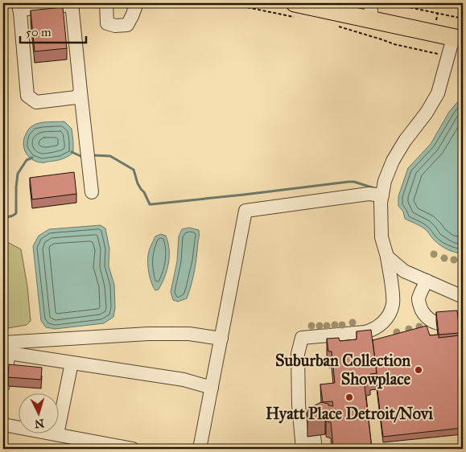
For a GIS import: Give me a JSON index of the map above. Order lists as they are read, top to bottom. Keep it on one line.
{"places":["Suburban Collection Showplace","Hyatt Place Detroit/Novi"],"scale_bar":"50 m","north":"bottom"}
